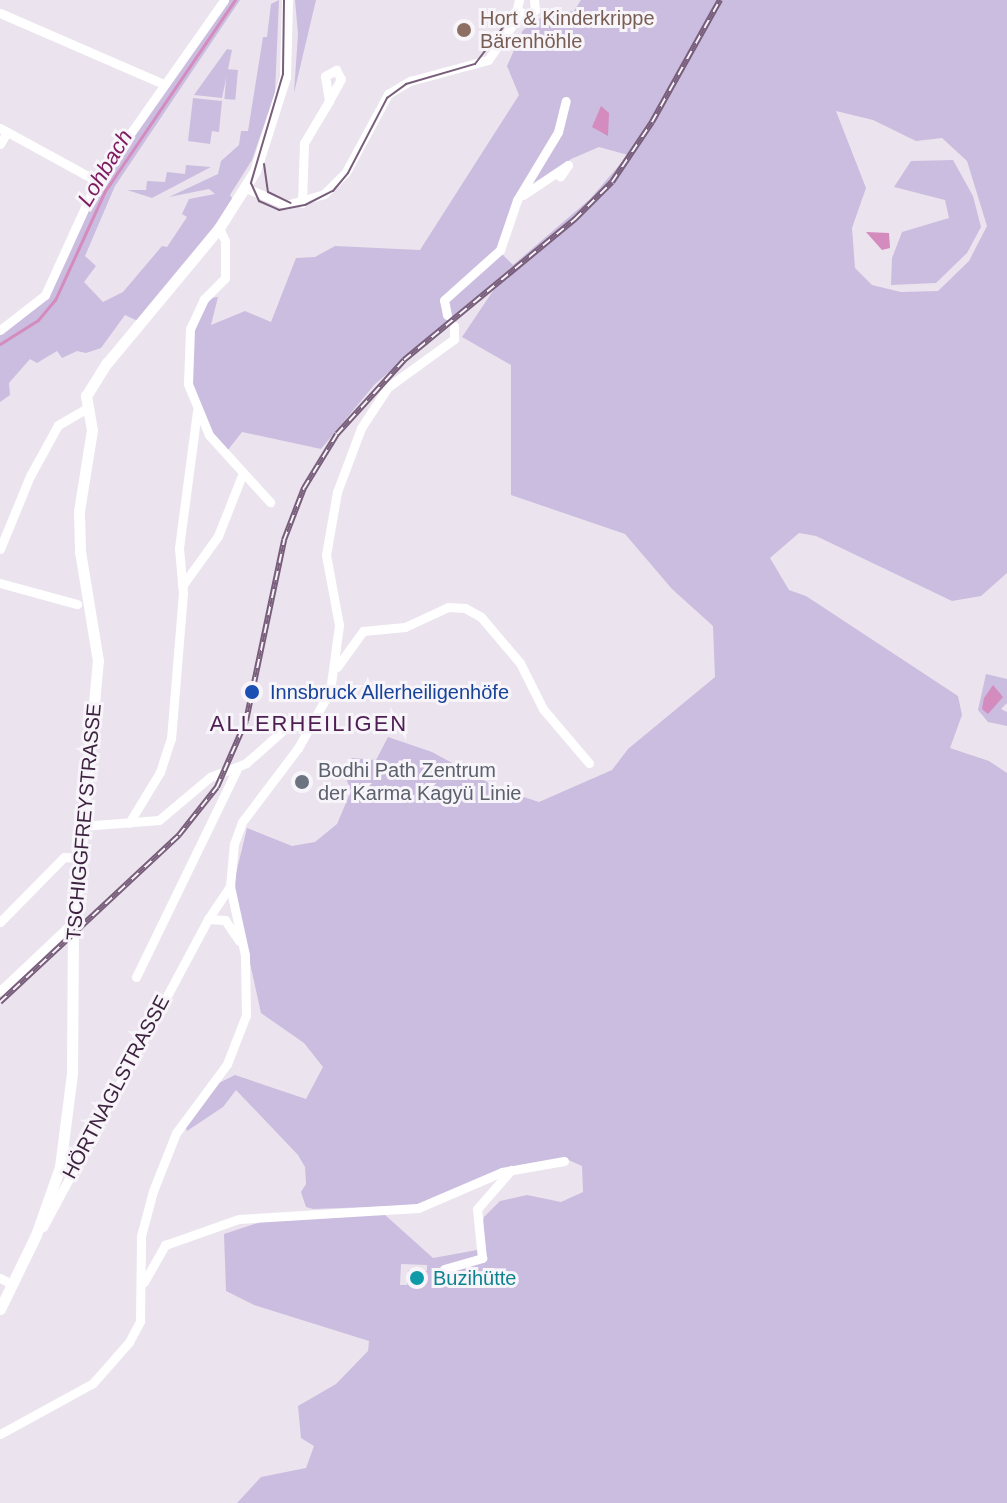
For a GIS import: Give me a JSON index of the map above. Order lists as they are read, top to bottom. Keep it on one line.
{"streets":{"street":["TSCHIGGFREYSTRASSE","HÖRTNAGLSTRASSE"]},"crossings":[["TSCHIGGFREYSTRASSE","HÖRTNAGLSTRASSE"]],"districts":["ALLERHEILIGEN"],"water":["Lohbach"],"places":["Hort & Kinderkrippe Bärenhöhle","Innsbruck Allerheiligenhöfe","Bodhi Path Zentrum der Karma Kagyü Linie","Buzihütte"]}
